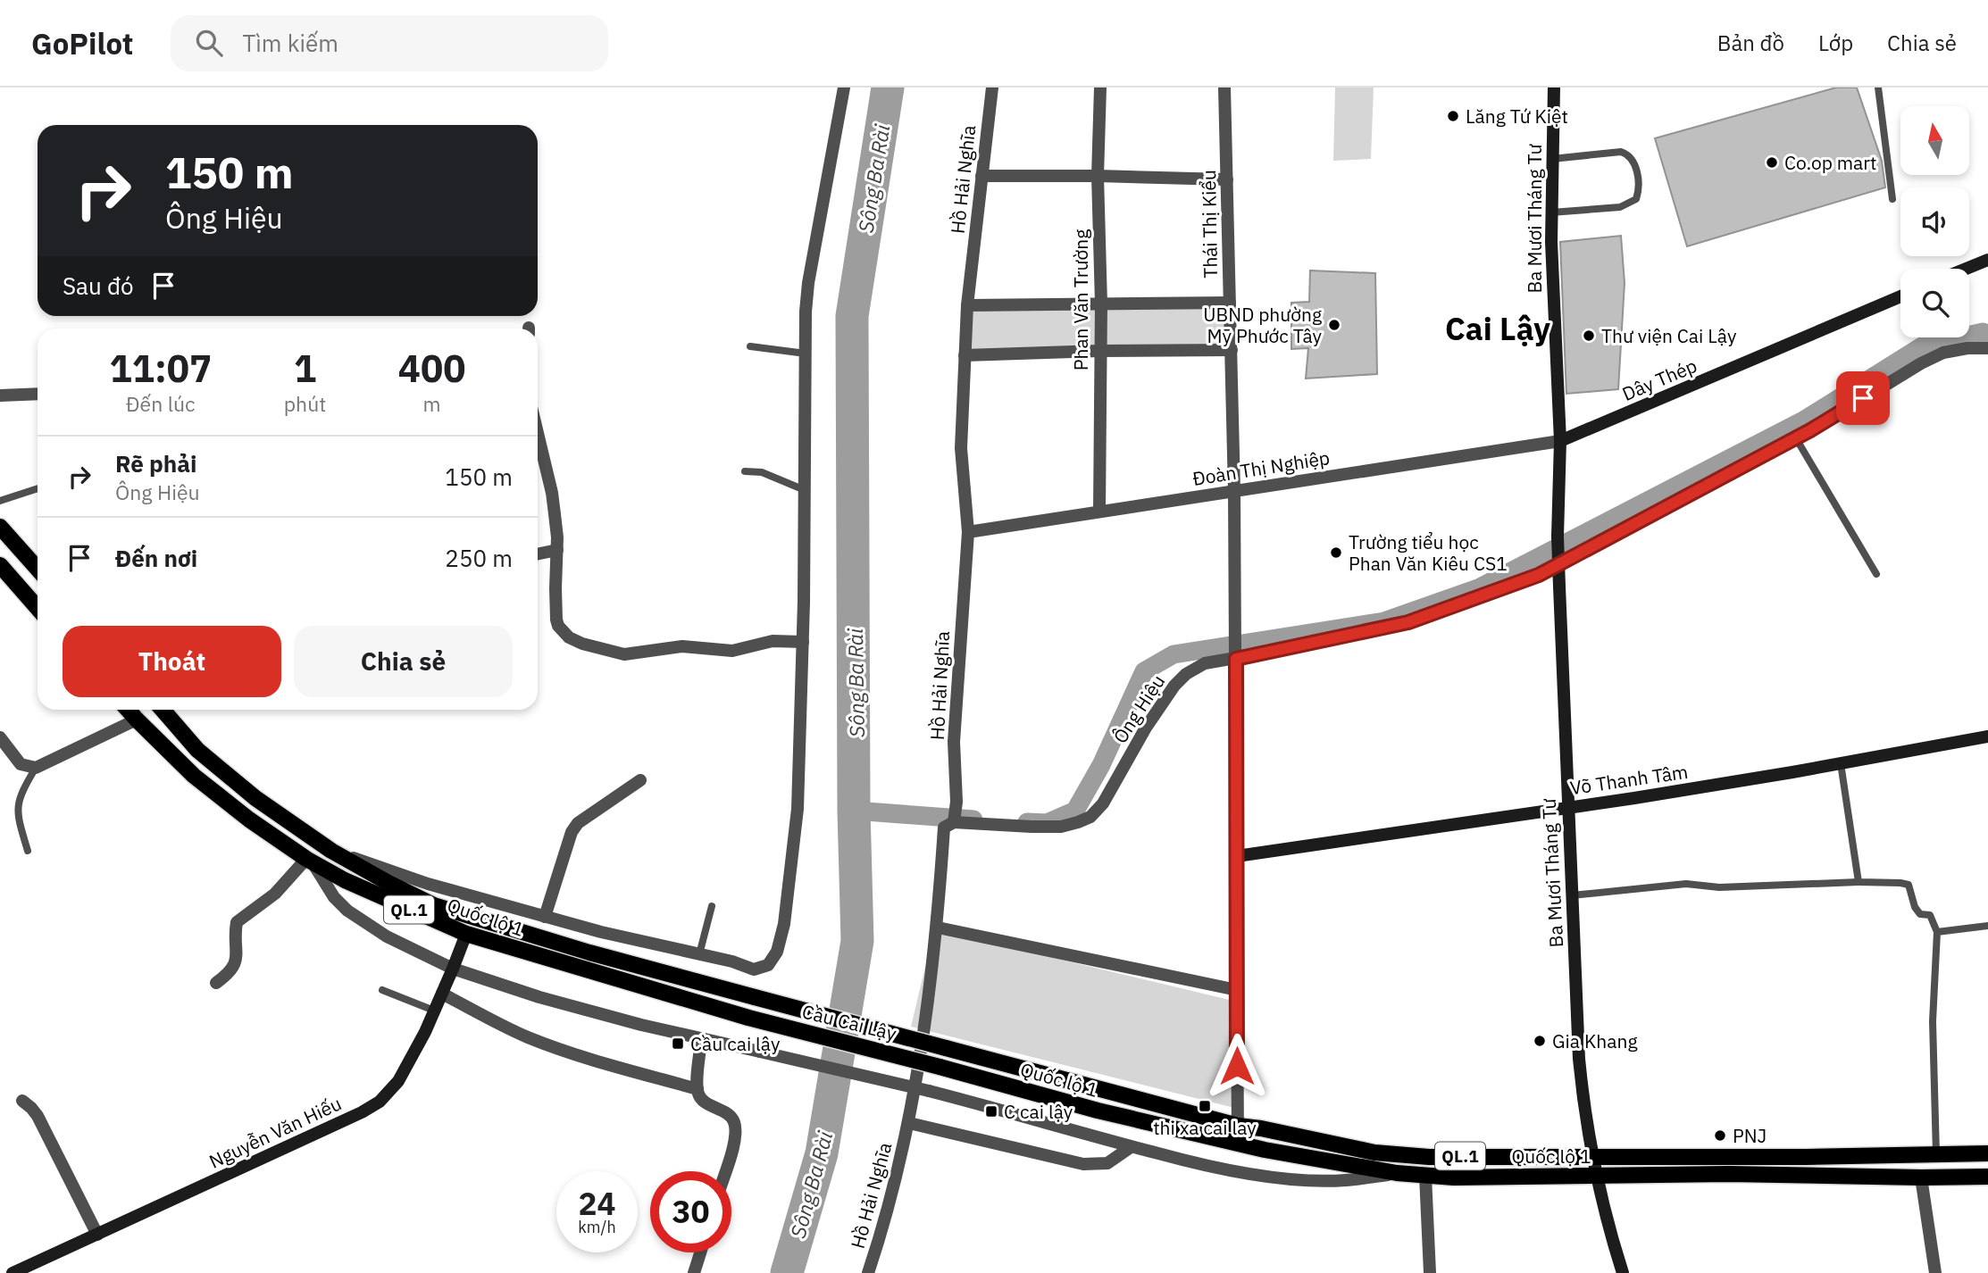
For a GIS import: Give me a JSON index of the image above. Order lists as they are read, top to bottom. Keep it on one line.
{"streets":{"main road":["Ba Mươi Tháng Tư","Dây Thép","Võ Thanh Tâm","QL.1","Quốc lộ 1","Cầu Cai Lậy","Nguyễn Văn Hiếu"],"street":["Hồ Hải Nghĩa","Thái Thị Kiểu","Phan Văn Trường","Đoàn Thị Nghiệp","Ông Hiệu"]},"crossings":[["Hồ Hải Nghĩa","Đoàn Thị Nghiệp"],["Hồ Hải Nghĩa","Ông Hiệu"],["Ba Mươi Tháng Tư","Dây Thép"],["Ba Mươi Tháng Tư","Đoàn Thị Nghiệp"],["Ba Mươi Tháng Tư","Võ Thanh Tâm"],["Ba Mươi Tháng Tư","Quốc lộ 1"],["Thái Thị Kiểu","Đoàn Thị Nghiệp"],["Thái Thị Kiểu","Ông Hiệu"],["Phan Văn Trường","Đoàn Thị Nghiệp"],["Dây Thép","Đoàn Thị Nghiệp"],["Quốc lộ 1","Cầu Cai Lậy"],["Quốc lộ 1","Nguyễn Văn Hiếu"]],"districts":["Cai Lậy"],"water":["Sông Ba Rài"],"places":{"other":["Lăng Tứ Kiệt","Co.op mart","UBND phường Mỹ Phước Tây","Thư viện Cai Lậy","Trường tiểu học Phan Văn Kiêu CS1","Gia Khang","PNJ"],"transit":["Cầu cai lậy","thi xa cai lay","C cai lậy"]},"north":"top","page":{"header":"GoPilot","search":"Tìm kiếm","nav":["Bản đồ","Lớp","Chia sẻ"],"turn":["150 m","Ông Hiệu"],"then":"Sau đó","eta":["11:07","Đến lúc","1","phút","400","m"],"list":[{"name":"Rẽ phải","note":"Ông Hiệu","value":"150 m"},{"name":"Đến nơi","value":"250 m"}],"buttons":["Thoát","Chia sẻ"],"speed":"24 km/h","limit":"30"}}
